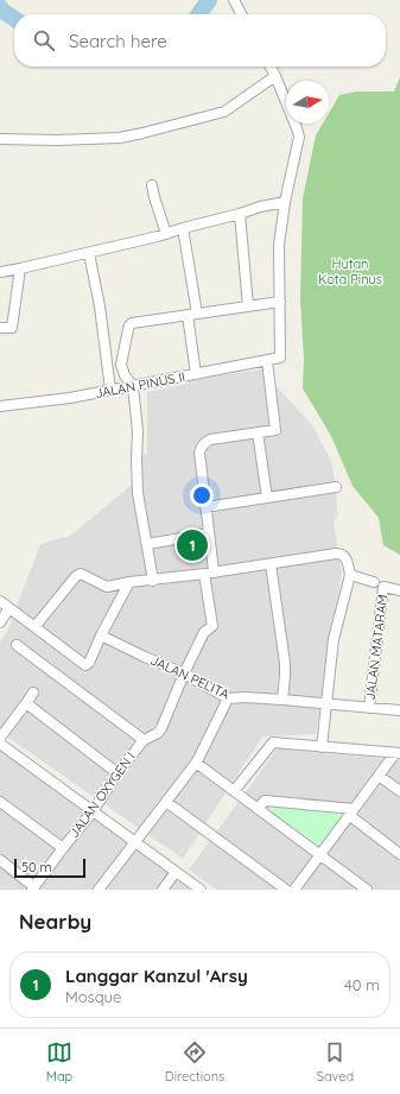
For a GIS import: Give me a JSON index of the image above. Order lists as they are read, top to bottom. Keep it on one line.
{"streets":{"street":["JALAN PINUS II","JALAN MATARAM","JALAN PELITA","JALAN OXYGEN I"]},"crossings":[["JALAN MATARAM","JALAN PELITA"],["JALAN PELITA","JALAN OXYGEN I"]],"parks":["Hutan Kota Pinus"],"scale_bar":"50 m","north":"right","page":{"search":"Search here","pins":"1","scale":"50 m","heading":"Nearby","list":[{"mark":"1","name":"Langgar Kanzul 'Arsy","note":"Mosque","value":"40 m"}],"nav":["Map","Directions","Saved"]}}
